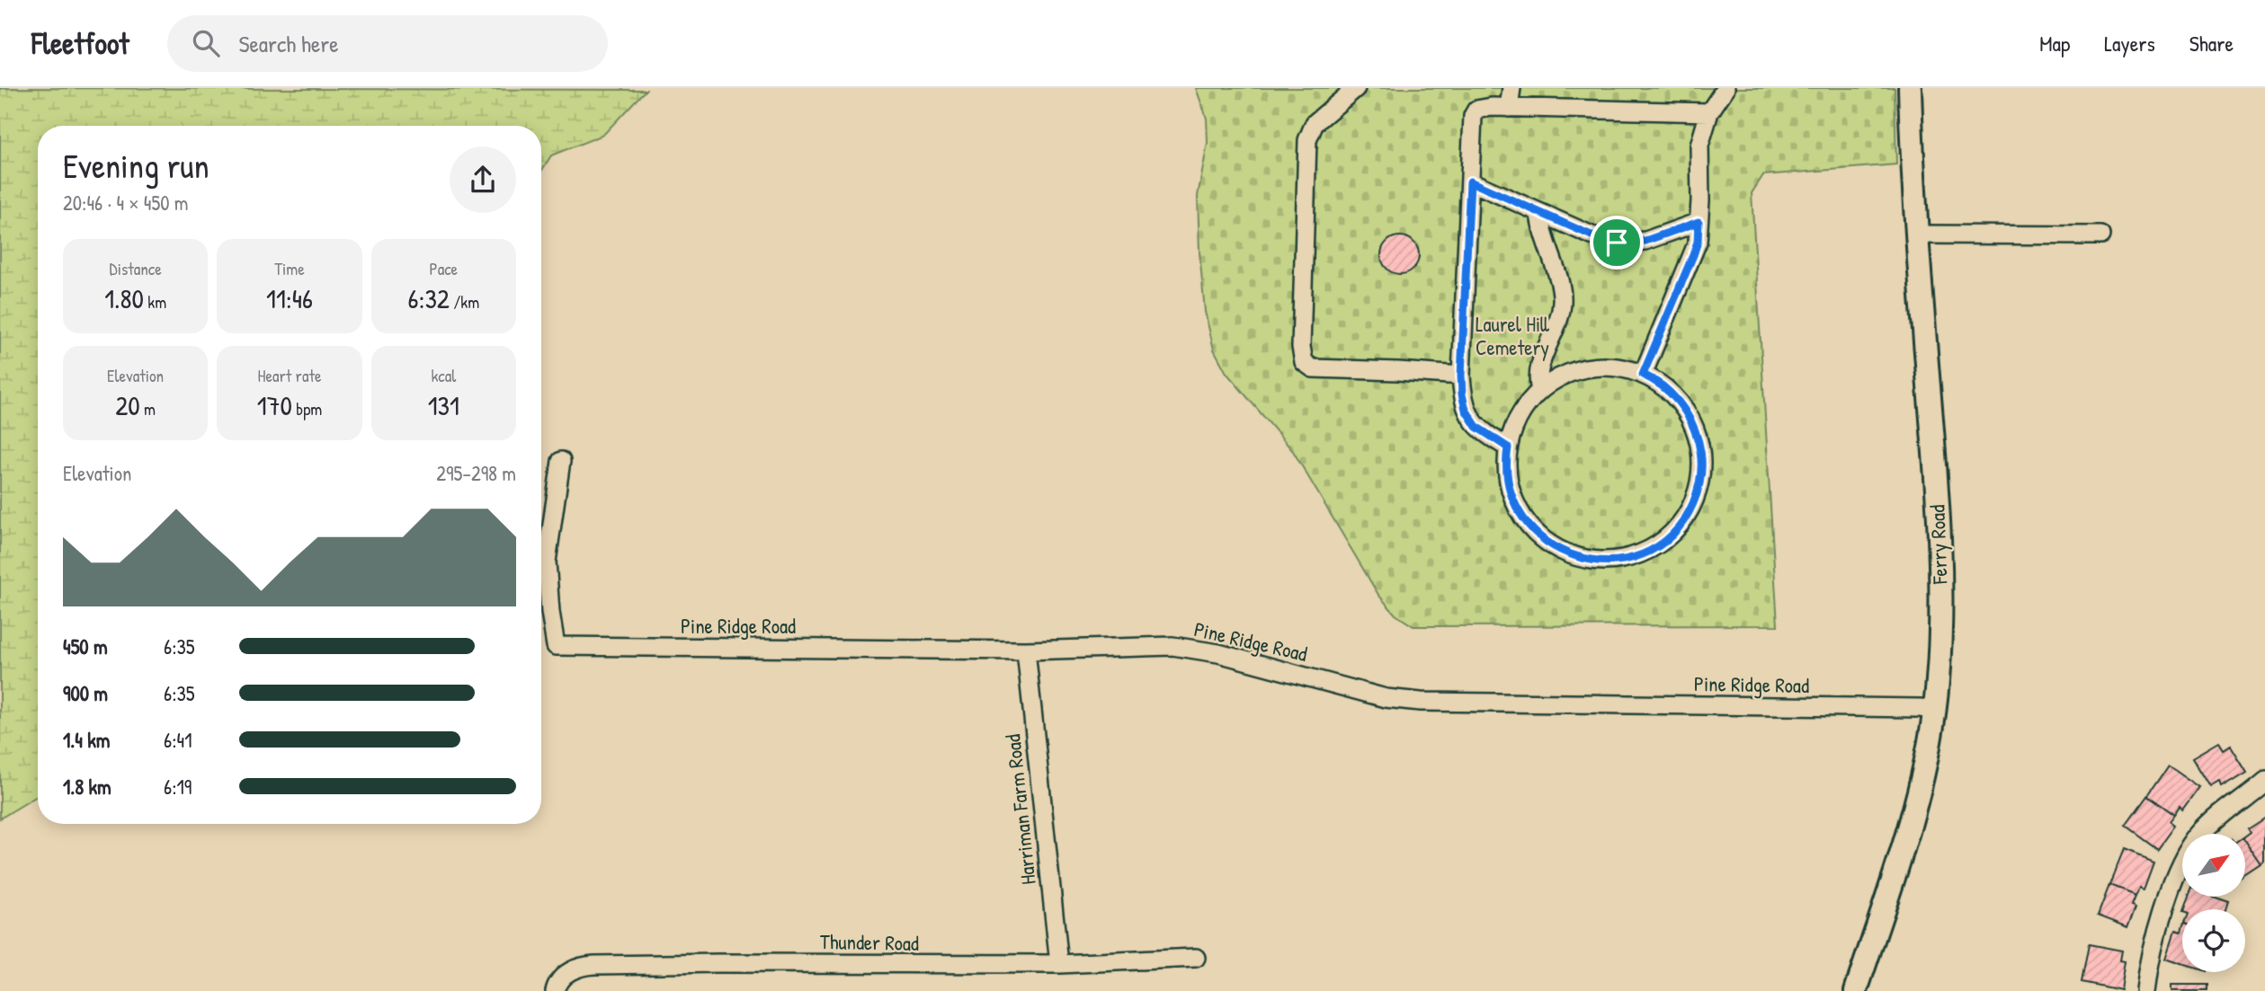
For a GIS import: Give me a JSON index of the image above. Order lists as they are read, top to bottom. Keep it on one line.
{"streets":{"main road":["Ferry Road"],"street":["Pine Ridge Road","Harriman Farm Road","Thunder Road"]},"crossings":[["Ferry Road","Pine Ridge Road"],["Pine Ridge Road","Harriman Farm Road"],["Harriman Farm Road","Thunder Road"]],"parks":["Laurel Hill Cemetery"],"north":"top right","page":{"header":"Fleetfoot","search":"Search here","nav":["Map","Layers","Share"],"heading":["Evening run","20:46 · 4 × 450 m"],"stats":[["Distance","1.80 km"],["Time","11:46"],["Pace","6:32 /km"],["Elevation","20 m"],["Heart rate","170 bpm"],["kcal","131"]],"chart":["Elevation","295–298 m"],"list":[{"name":"450 m","note":"6:35"},{"name":"900 m","note":"6:35"},{"name":"1.4 km","note":"6:41"},{"name":"1.8 km","note":"6:19"}]}}
